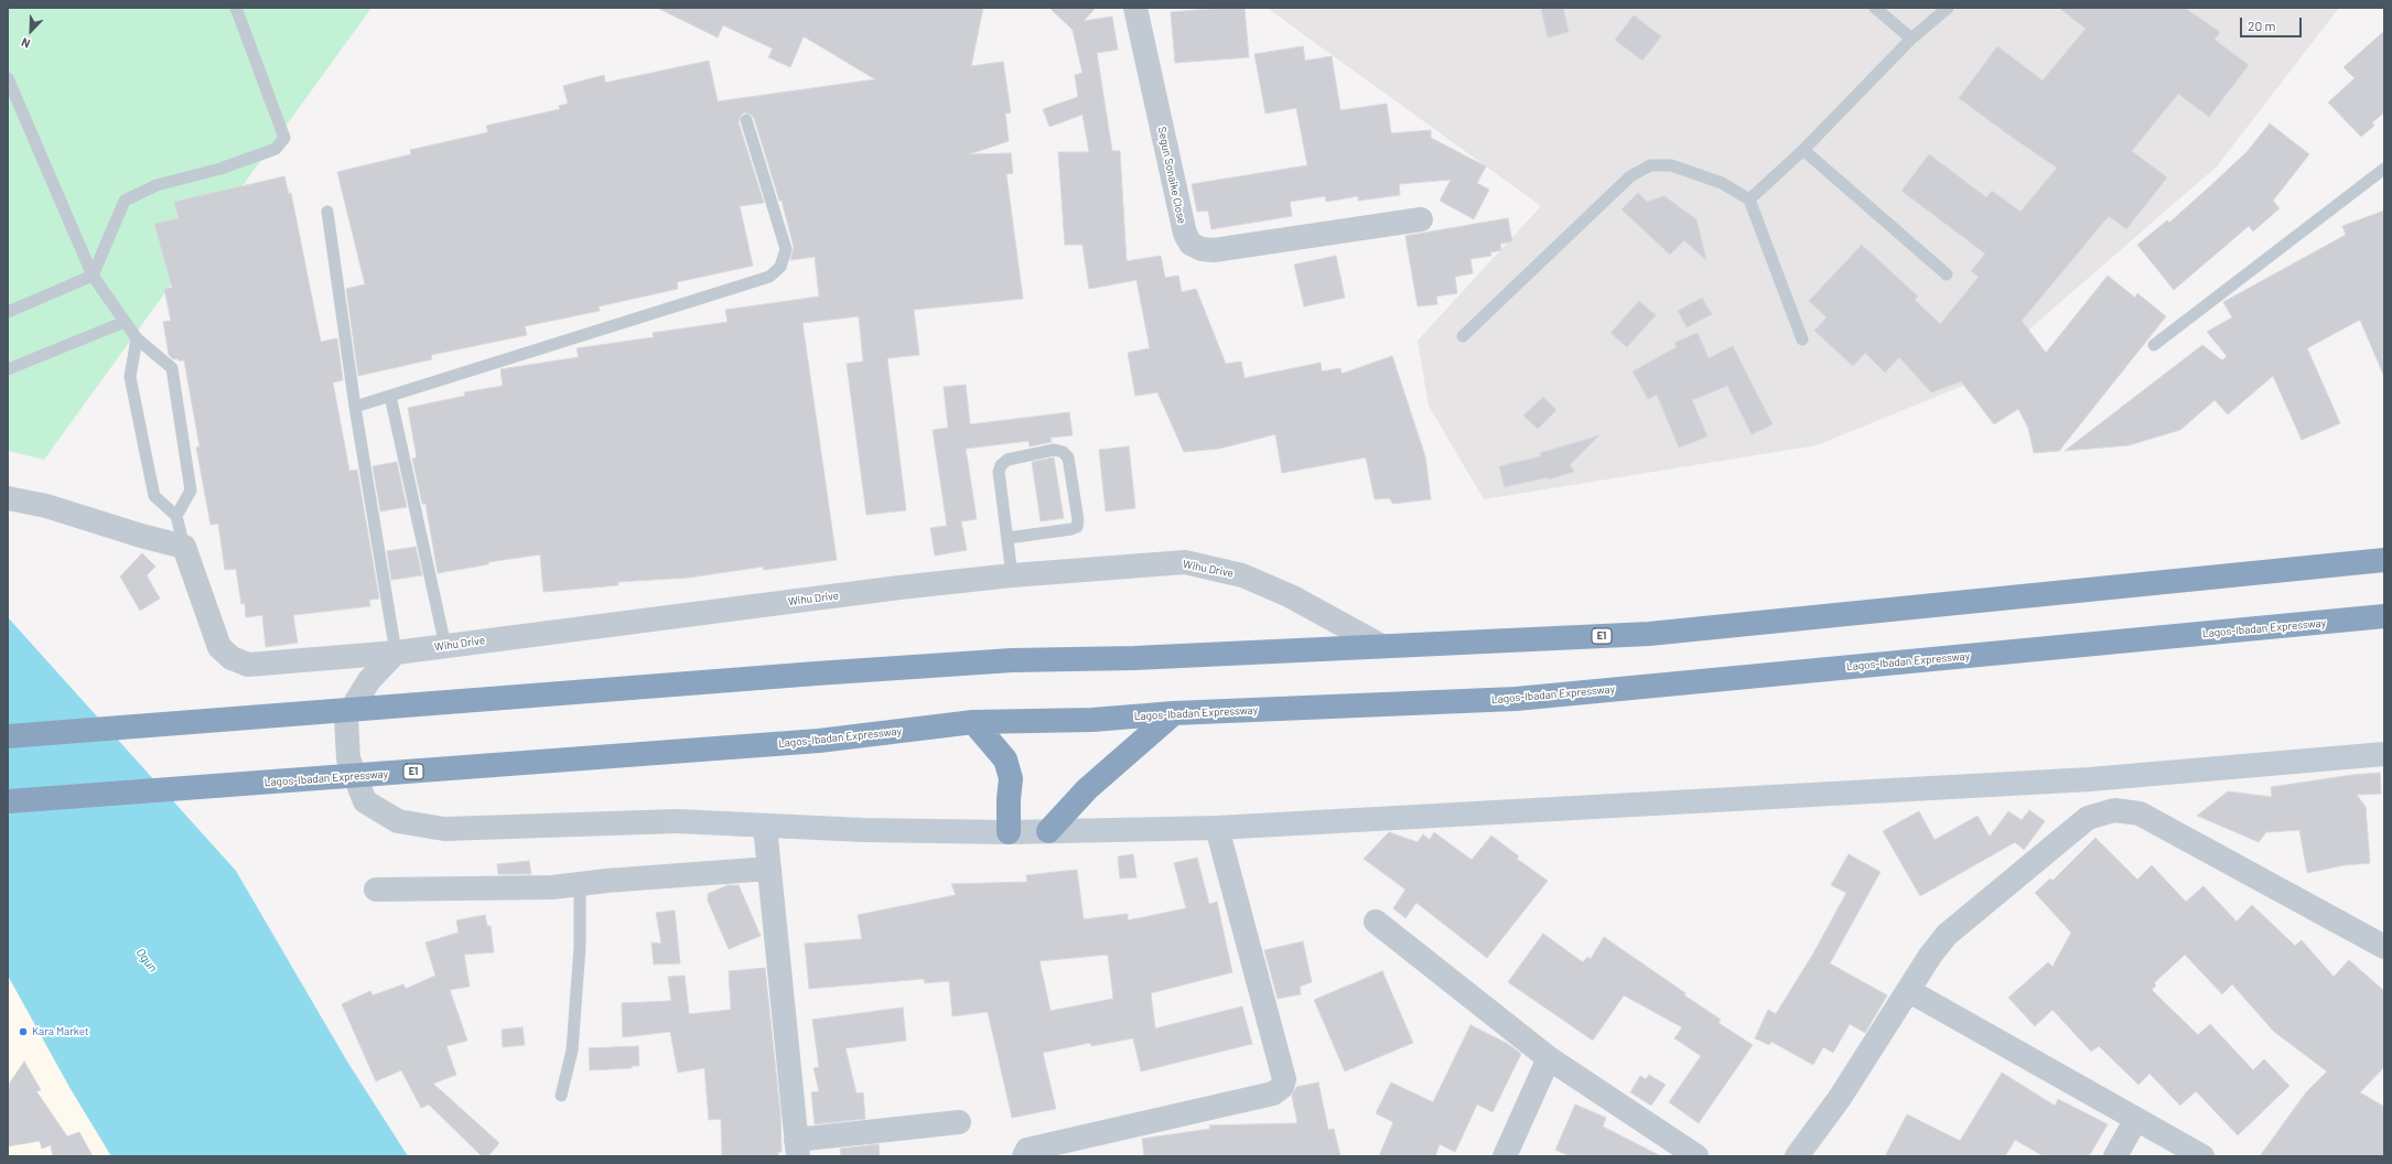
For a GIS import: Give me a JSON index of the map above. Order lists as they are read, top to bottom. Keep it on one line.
{"streets":{"highway":["Lagos-Ibadan Expressway","E1"],"street":["Segun Sonaike Close","Wihu Drive"]},"crossings":[["Wihu Drive","E1"]],"water":["Ogun"],"places":["Kara Market"],"scale_bar":"20 m","north":"bottom left"}
